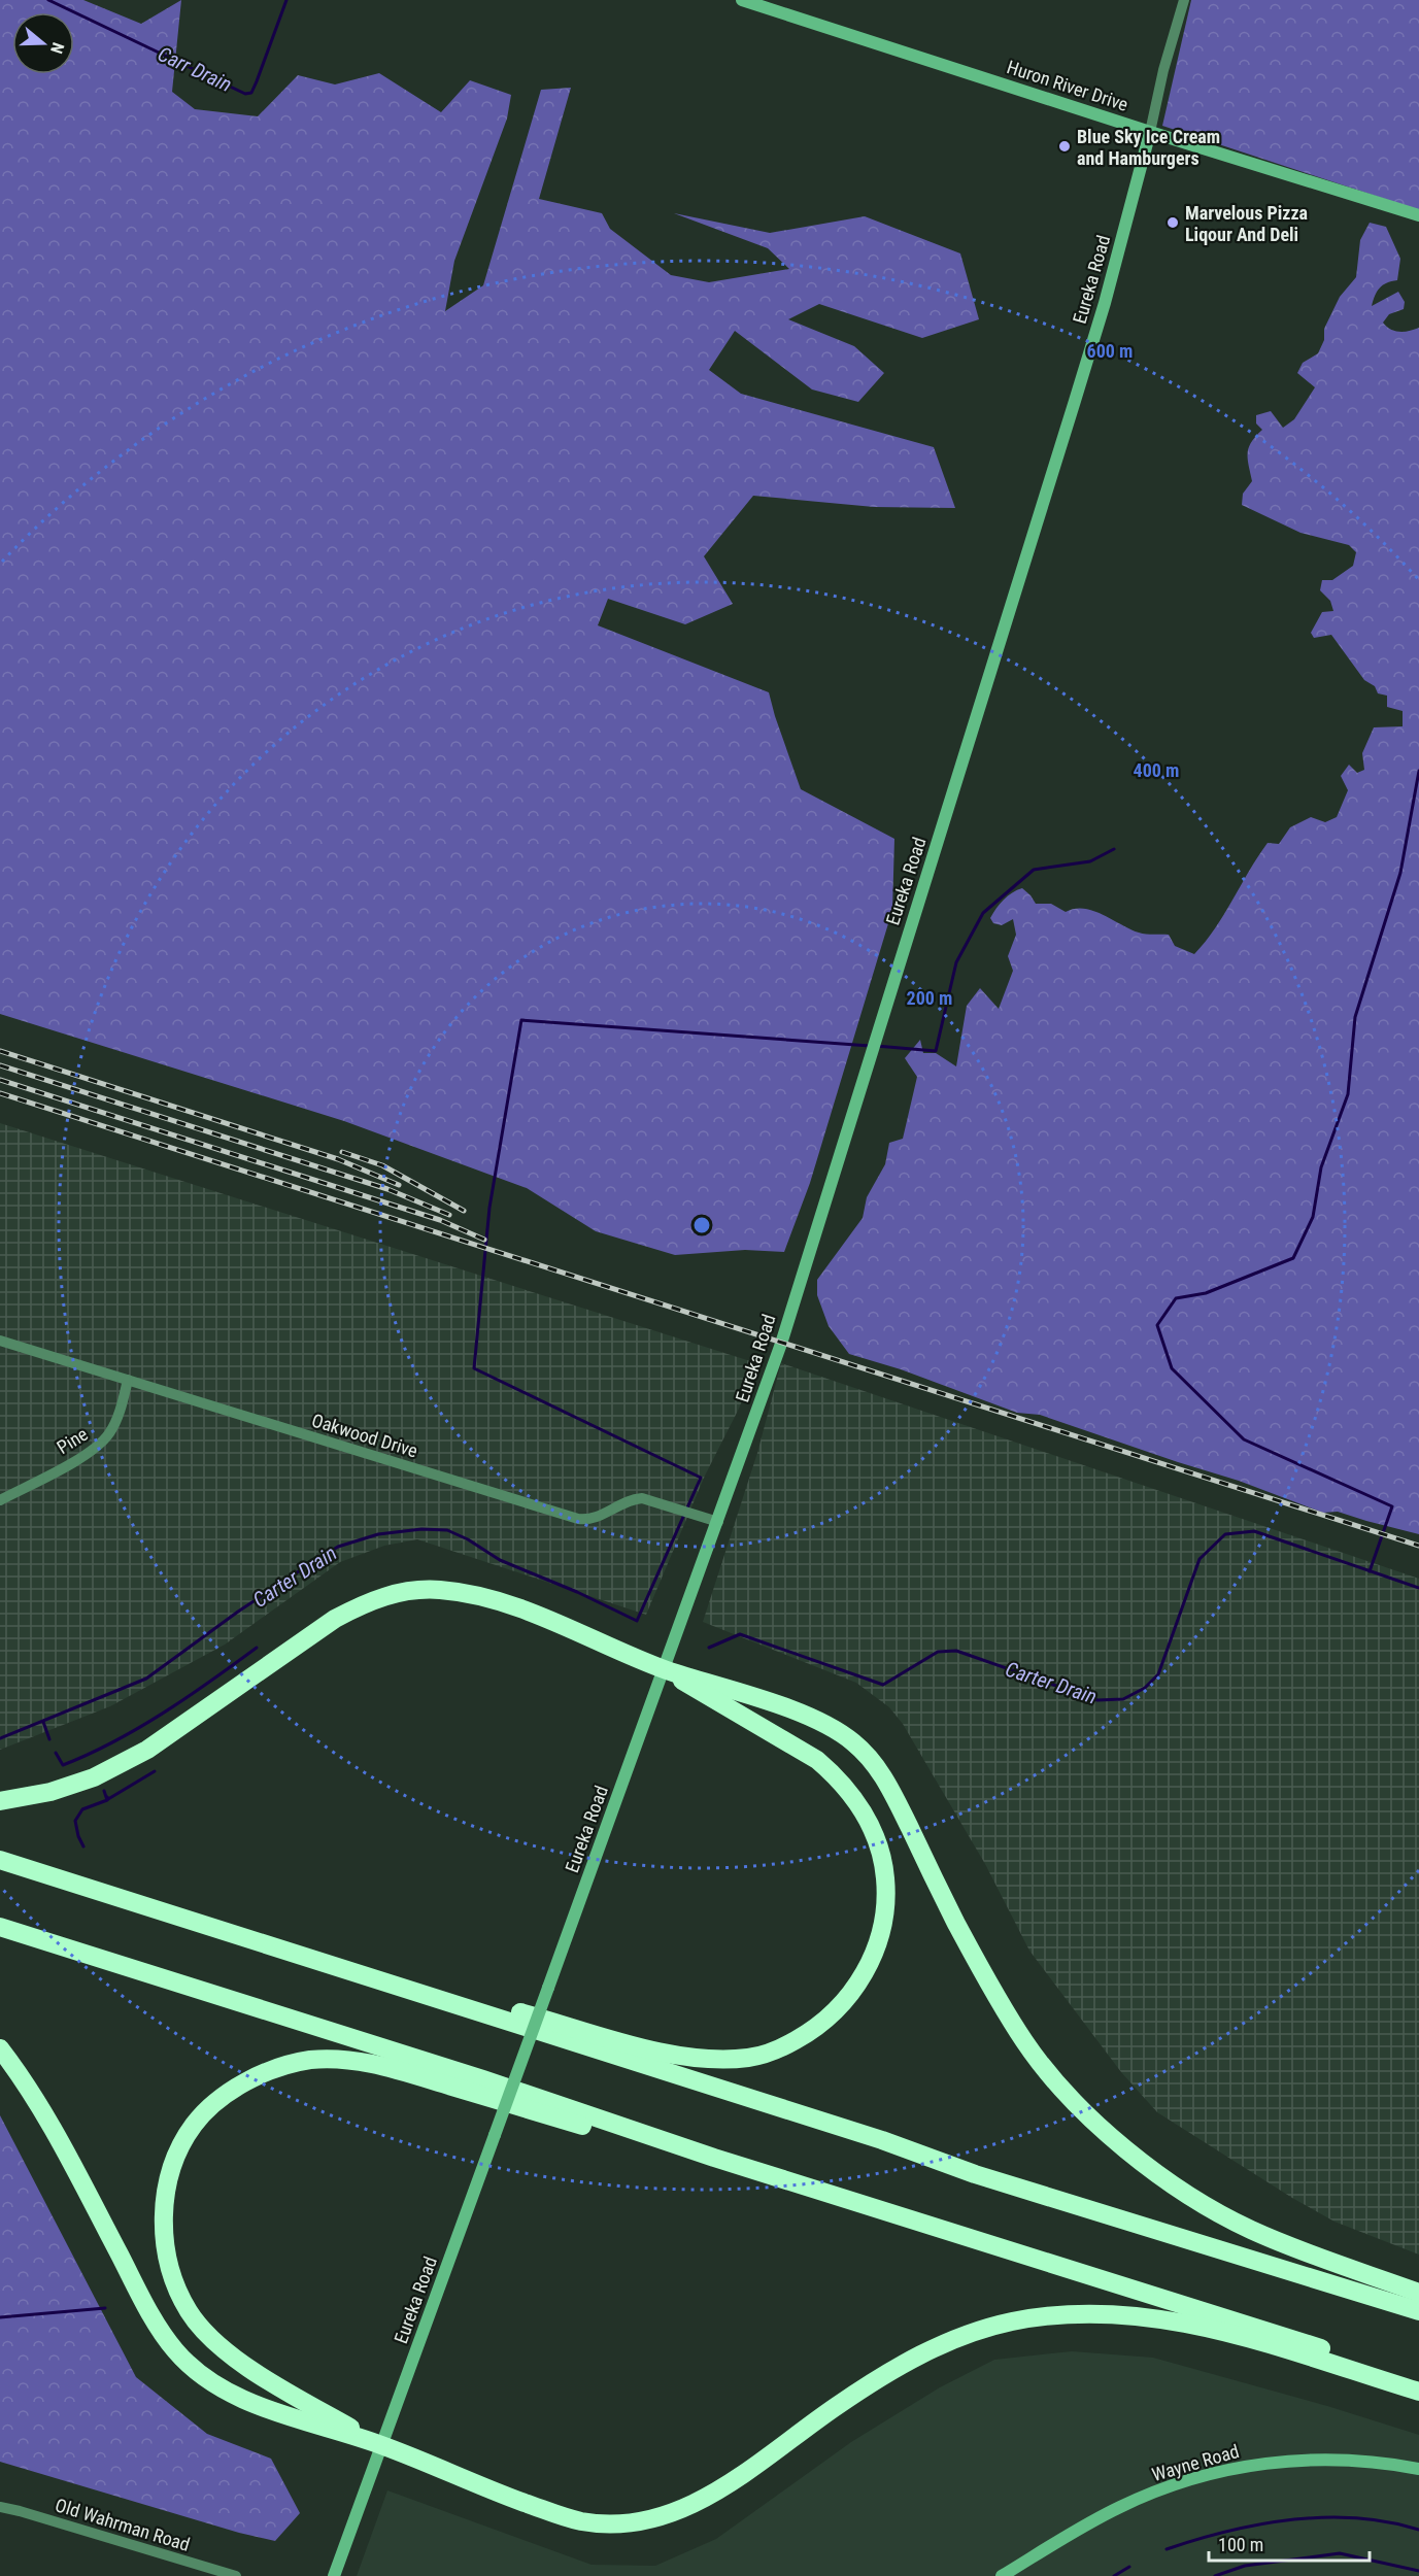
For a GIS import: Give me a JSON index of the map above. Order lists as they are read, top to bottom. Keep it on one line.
{"streets":{"street":["Huron River Drive","Eureka Road","Oakwood Drive","Pine","Wayne Road","Old Wahrman Road"]},"crossings":[["Huron River Drive","Eureka Road"],["Eureka Road","Oakwood Drive"],["Oakwood Drive","Pine"]],"water":["Carr Drain","Carter Drain"],"places":["Blue Sky Ice Cream and Hamburgers","Marvelous Pizza Liqour And Deli"],"scale_bar":"100 m","north":"right","rings":["600 m","400 m","200 m"]}
